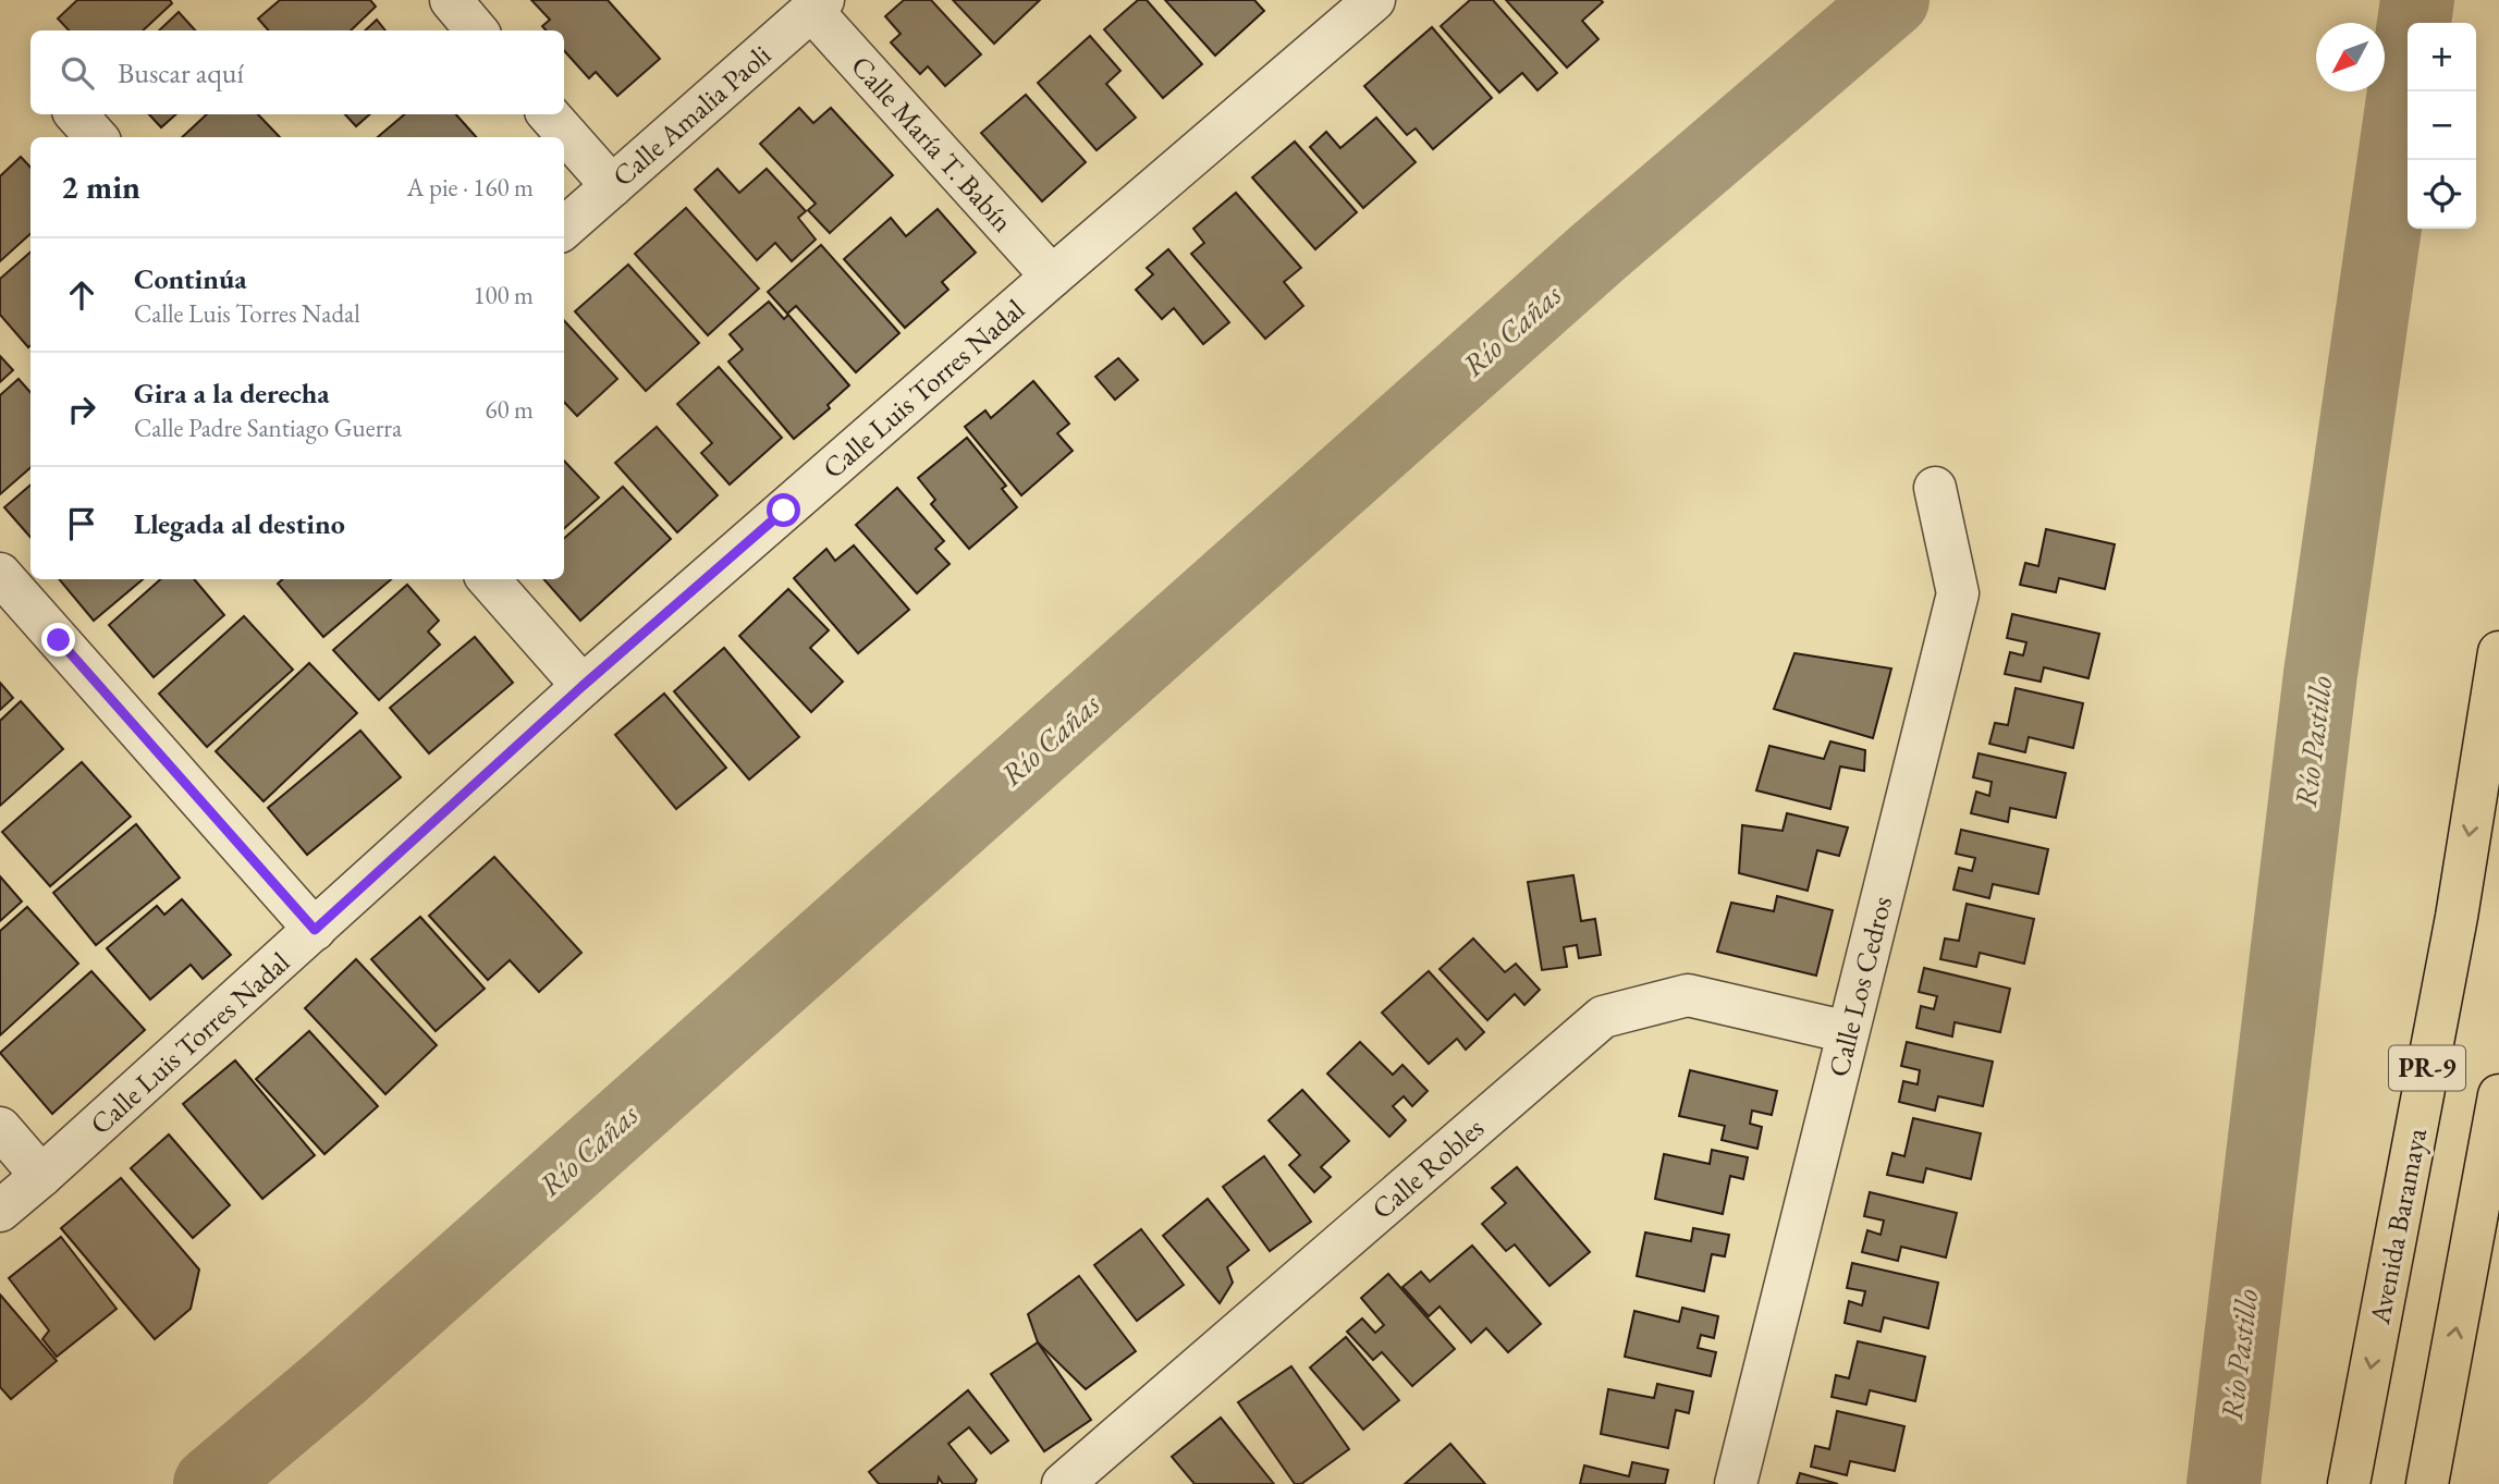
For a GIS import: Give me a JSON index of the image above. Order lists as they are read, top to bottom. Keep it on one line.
{"streets":{"highway":["PR-9","Avenida Baramaya"],"street":["Calle Amalia Paoli","Calle María T. Babín","Calle Luis Torres Nadal","Calle Los Cedros","Calle Robles"]},"crossings":[["Calle Amalia Paoli","Calle María T. Babín"],["Calle María T. Babín","Calle Luis Torres Nadal"],["Calle Los Cedros","Calle Robles"]],"water":["Río Cañas","Río Pastillo"],"north":"bottom left","page":{"map_buttons":["+","−"],"search":"Buscar aquí","heading":["2 min","A pie · 160 m"],"list":[["Continúa","Calle Luis Torres Nadal","100 m"],["Gira a la derecha","Calle Padre Santiago Guerra","60 m"],"Llegada al destino"]}}
